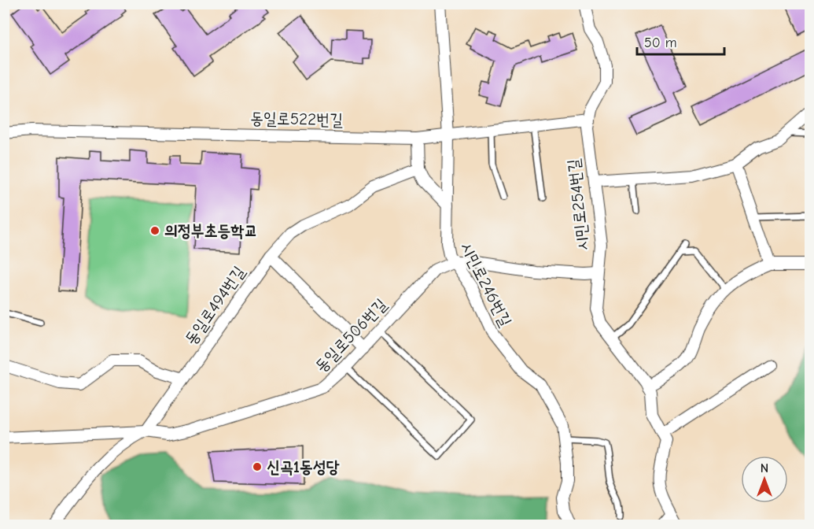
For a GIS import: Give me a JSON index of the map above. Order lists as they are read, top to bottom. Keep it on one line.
{"streets":{"street":["동일로522번길","시민로254번길","시민로246번길","동일로494번길","동일로506번길"]},"crossings":[["동일로522번길","시민로254번길"],["동일로522번길","시민로246번길"],["시민로254번길","동일로506번길"],["시민로246번길","동일로506번길"],["동일로494번길","동일로506번길"]],"places":["의정부초등학교","신곡1동성당"],"scale_bar":"50 m","north":"top"}
